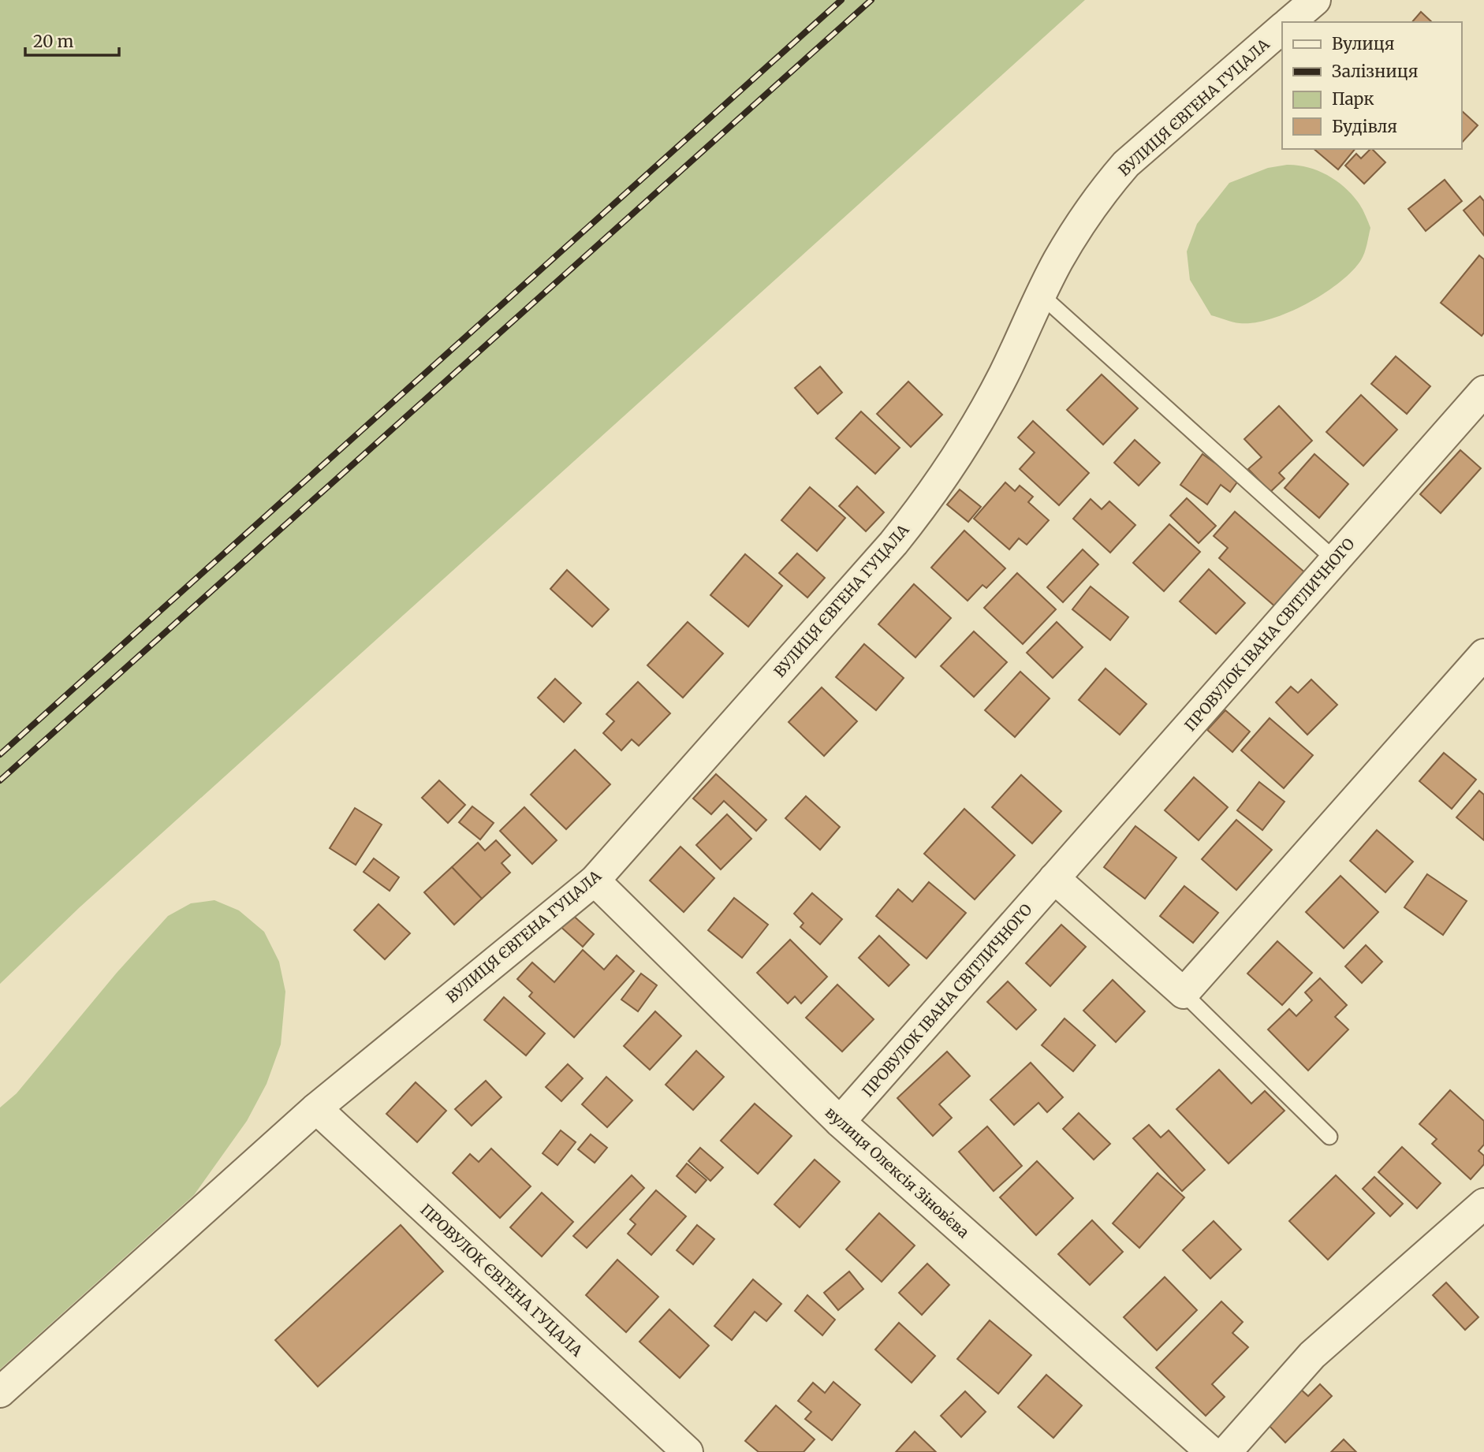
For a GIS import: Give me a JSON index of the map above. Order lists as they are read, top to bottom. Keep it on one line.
{"streets":{"street":["ВУЛИЦЯ ЄВГЕНА ГУЦАЛА","ПРОВУЛОК ІВАНА СВІТЛИЧНОГО","вулиця Олексія Зіновʼєва","ПРОВУЛОК ЄВГЕНА ГУЦАЛА"]},"crossings":[["ВУЛИЦЯ ЄВГЕНА ГУЦАЛА","вулиця Олексія Зіновʼєва"],["ВУЛИЦЯ ЄВГЕНА ГУЦАЛА","ПРОВУЛОК ЄВГЕНА ГУЦАЛА"],["ПРОВУЛОК ІВАНА СВІТЛИЧНОГО","вулиця Олексія Зіновʼєва"]],"legend":["Вулиця","Залізниця","Парк","Будівля"],"scale_bar":"20 m"}
